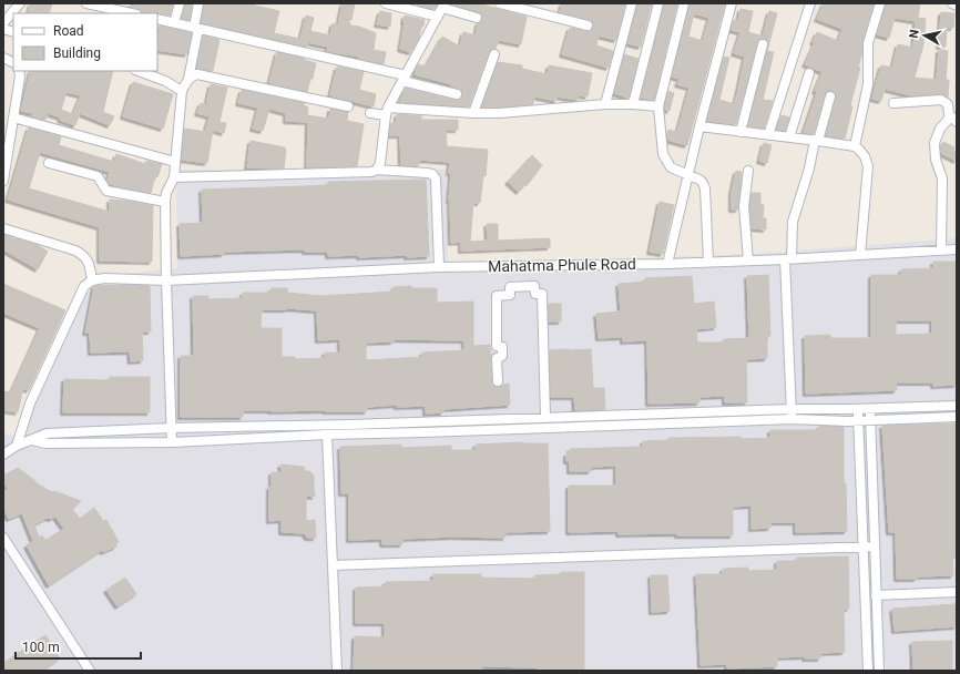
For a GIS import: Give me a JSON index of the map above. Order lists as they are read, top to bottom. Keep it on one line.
{"streets":{"street":["Mahatma Phule Road"]},"legend":["Road","Building"],"scale_bar":"100 m","north":"left"}
